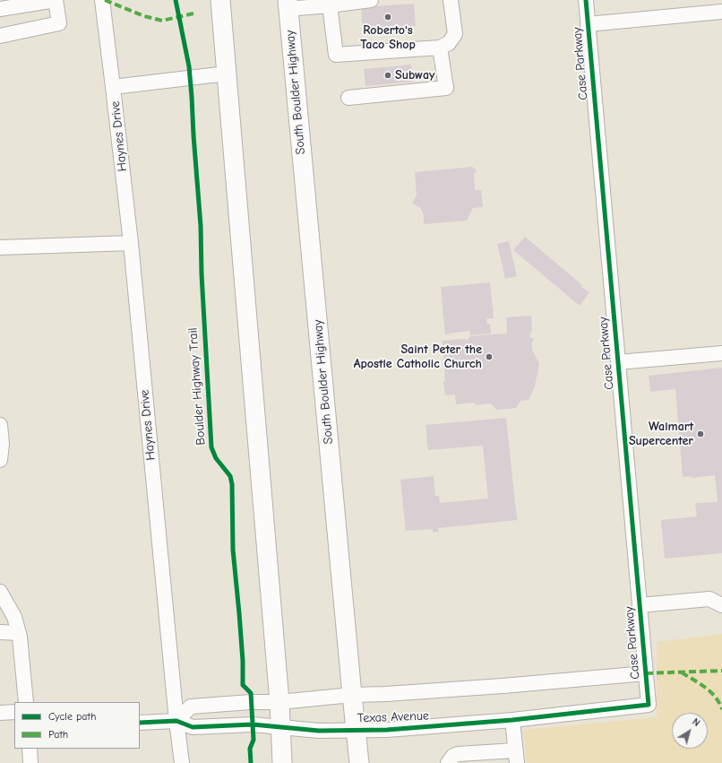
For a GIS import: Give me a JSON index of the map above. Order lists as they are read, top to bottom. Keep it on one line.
{"streets":{"main road":["South Boulder Highway"],"street":["Case Parkway","Haynes Drive","Texas Avenue"],"cycle path":["Boulder Highway Trail"]},"crossings":[["Case Parkway","Texas Avenue"],["South Boulder Highway","Texas Avenue"],["Haynes Drive","Texas Avenue"]],"places":["Roberto's Taco Shop","Subway","Saint Peter the Apostle Catholic Church","Walmart Supercenter"],"legend":["Cycle path","Path"],"north":"top right"}
